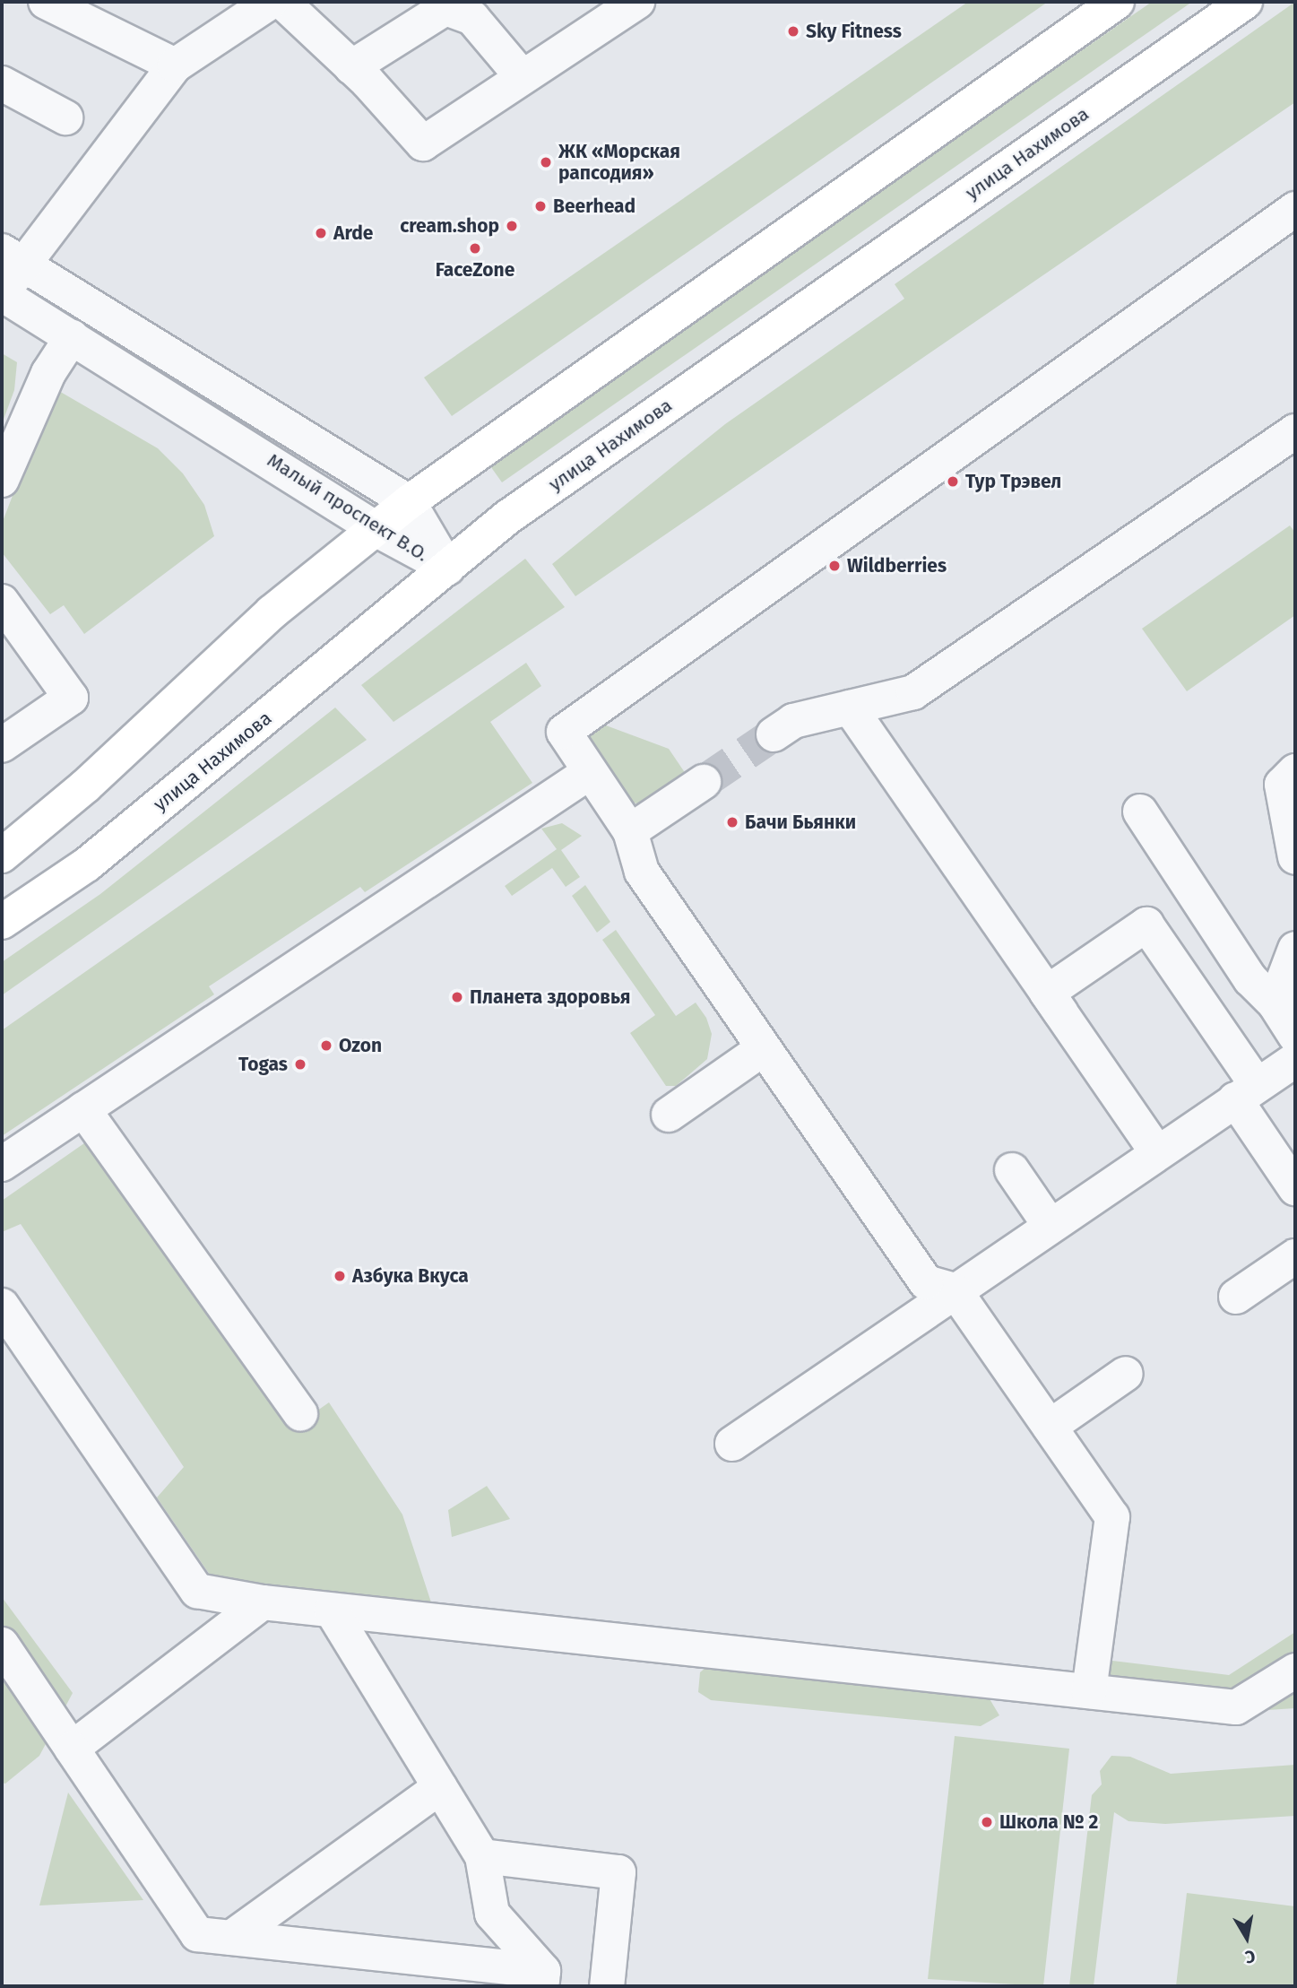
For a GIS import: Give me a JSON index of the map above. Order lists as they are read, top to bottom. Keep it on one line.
{"streets":{"main road":["улица Нахимова"],"street":["Малый проспект В.О."]},"crossings":[["улица Нахимова","Малый проспект В.О."]],"places":["Sky Fitness","ЖК «Морская рапсодия»","Beerhead","cream.shop","Arde","FaceZone","Тур Трэвел","Wildberries","Бачи Бьянки","Планета здоровья","Ozon","Togas","Азбука Вкуса","Школа № 2"],"north":"bottom"}
